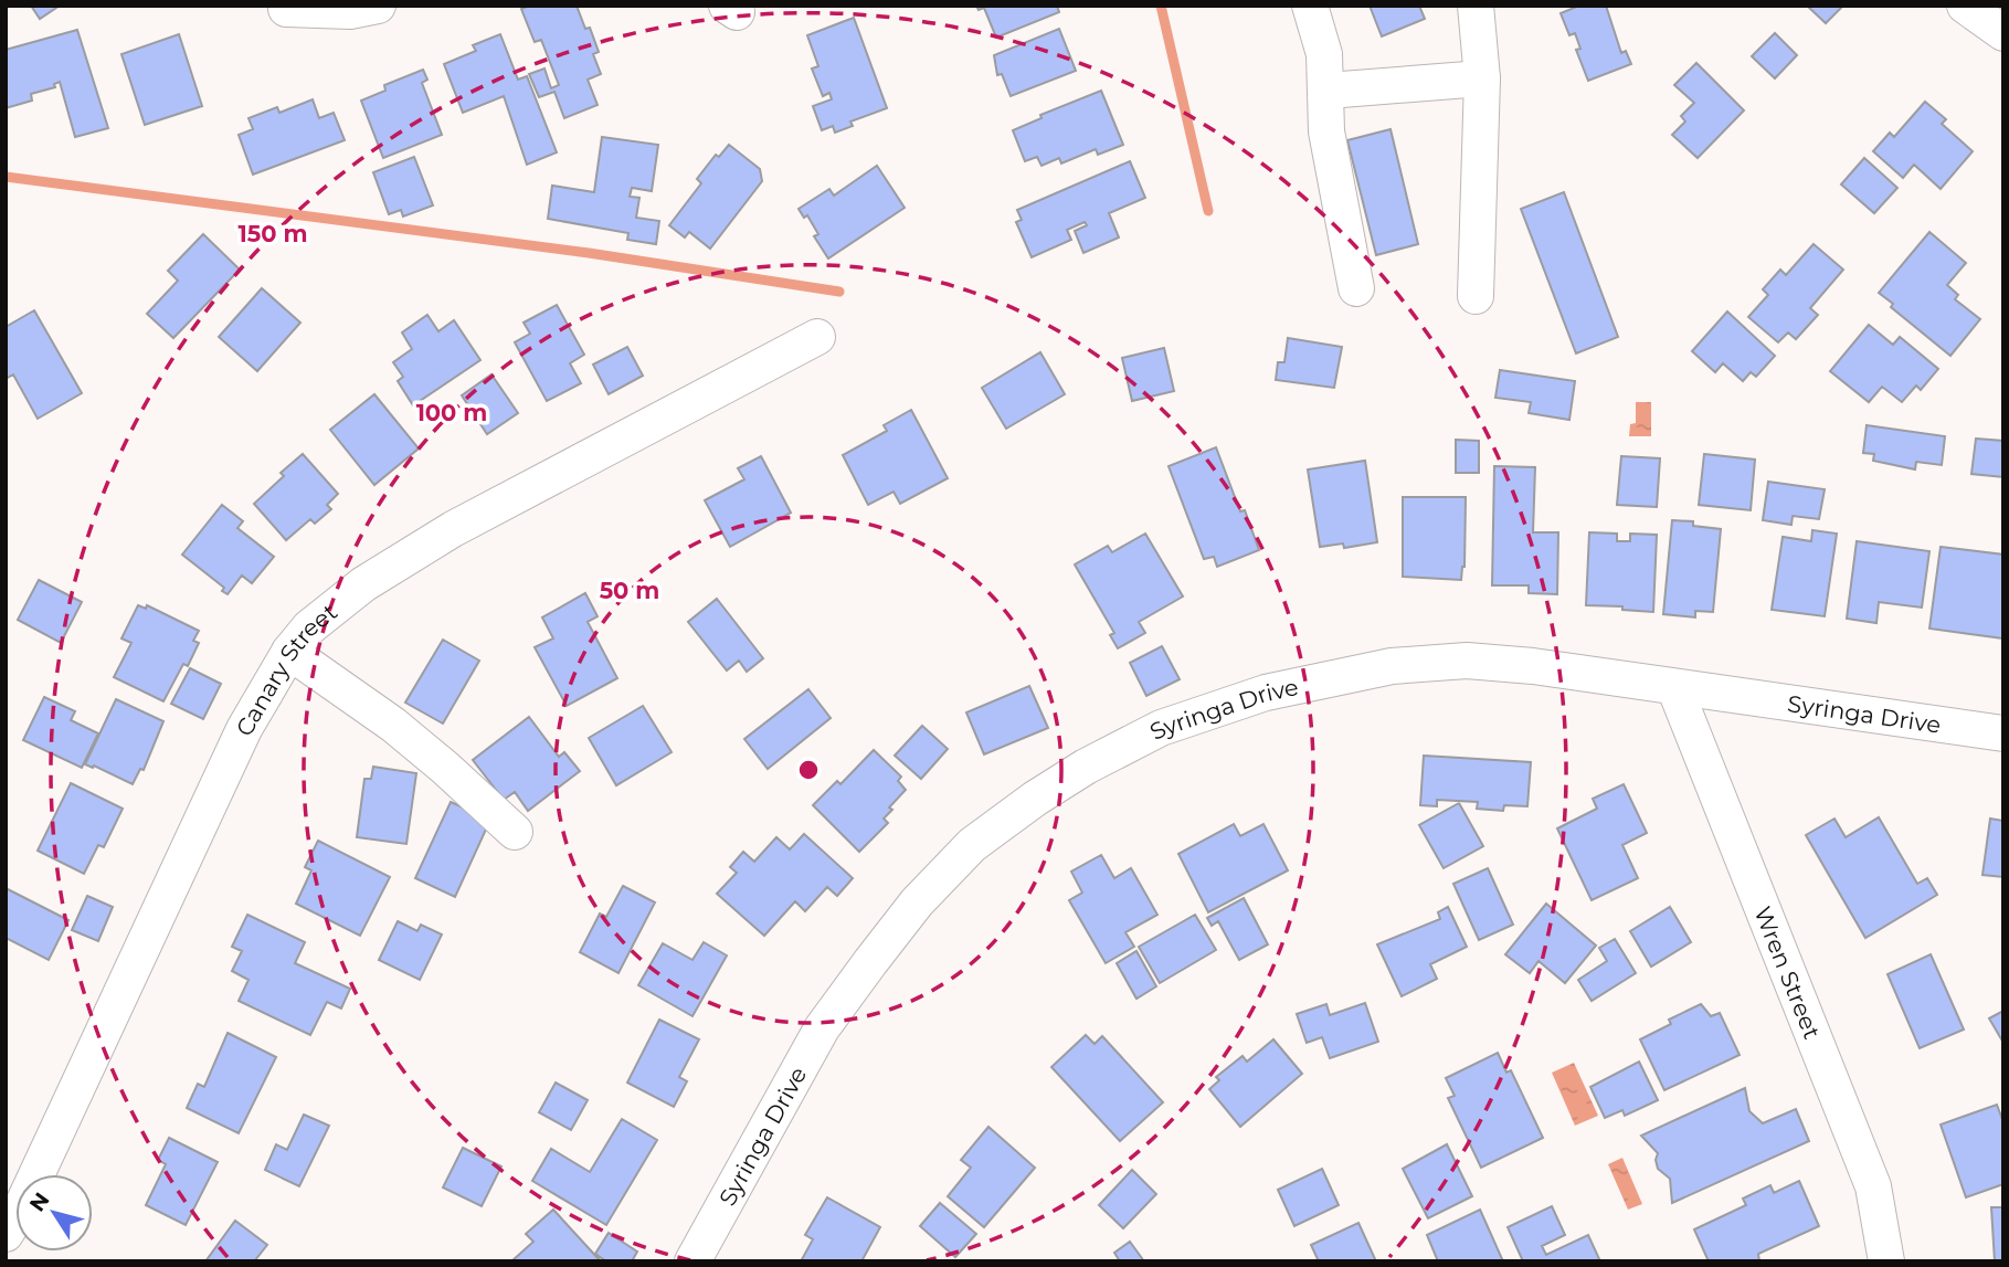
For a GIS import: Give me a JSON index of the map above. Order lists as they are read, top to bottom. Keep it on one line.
{"streets":{"street":["Canary Street","Syringa Drive","Wren Street"]},"crossings":[["Syringa Drive","Wren Street"]],"north":"top left","rings":["150 m","100 m","50 m"]}
